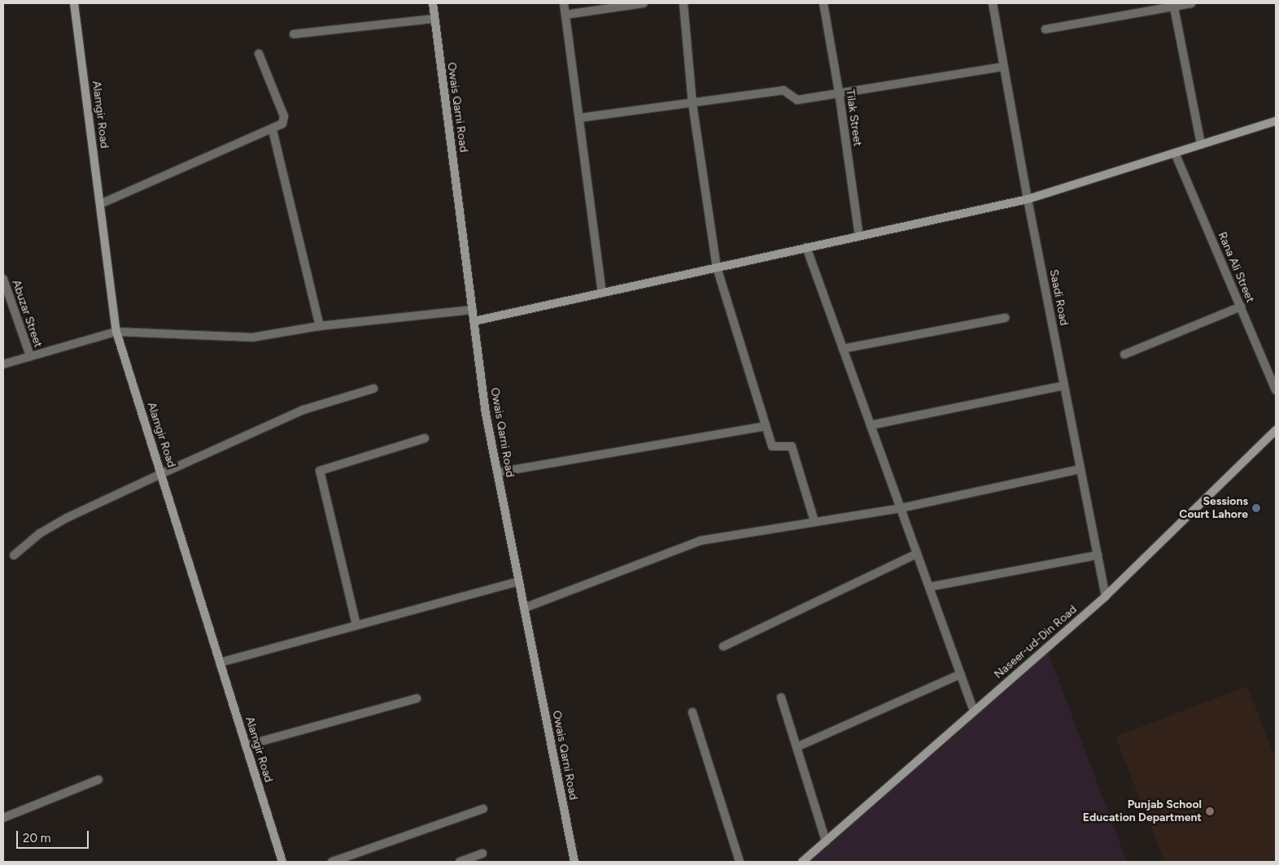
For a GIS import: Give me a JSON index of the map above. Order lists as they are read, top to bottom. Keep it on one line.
{"streets":{"street":["Owais Qarni Road","Alamgir Road","Tilak Street","Rana Ali Street","Saadi Road","Abuzar Street","Naseer-ud-Din Road"]},"crossings":[["Saadi Road","Naseer-ud-Din Road"]],"places":["Sessions Court Lahore","Punjab School Education Department"],"scale_bar":"20 m"}
